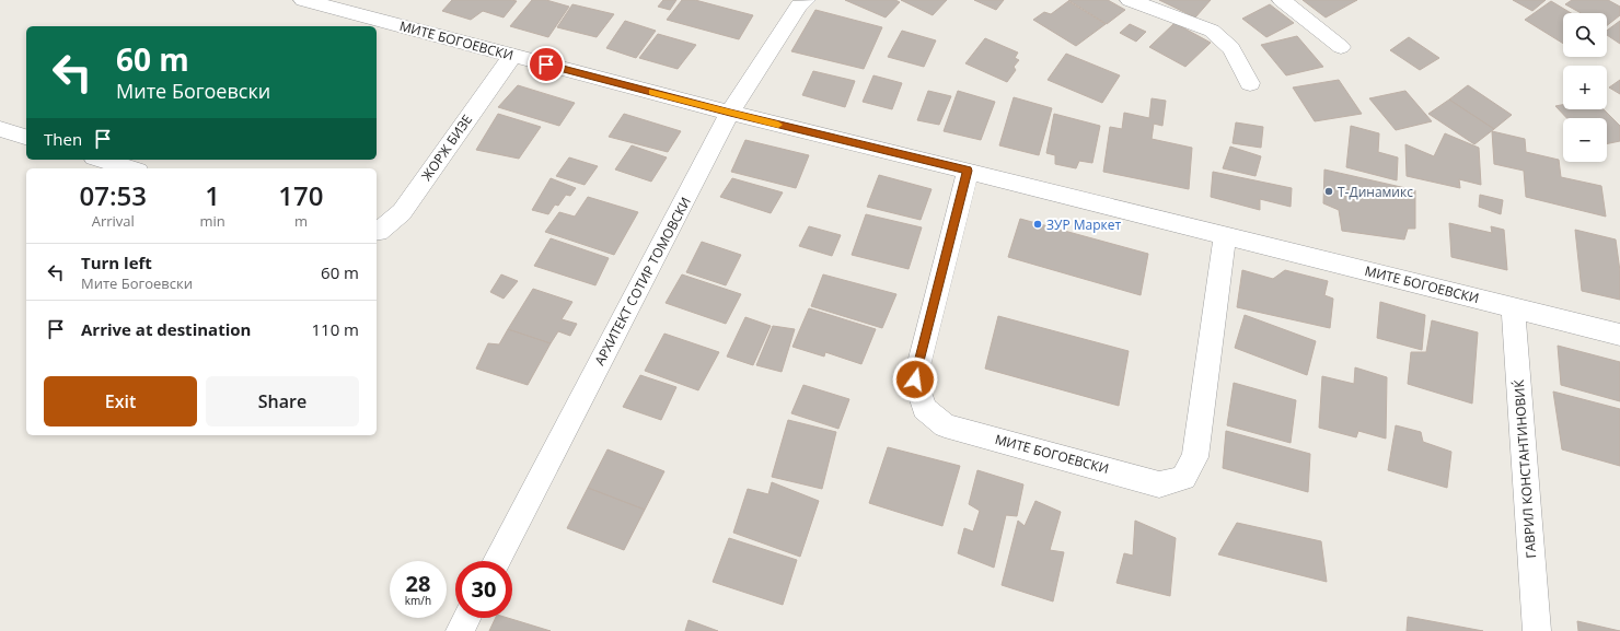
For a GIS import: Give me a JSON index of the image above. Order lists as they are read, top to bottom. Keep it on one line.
{"streets":{"street":["МИТЕ БОГОЕВСКИ","ЖОРЖ БИЗЕ","АРХИТЕКТ СОТИР ТОМОВСКИ","ГАВРИЛ КОНСТАНТИНОВИЌ"]},"crossings":[["МИТЕ БОГОЕВСКИ","ЖОРЖ БИЗЕ"],["МИТЕ БОГОЕВСКИ","АРХИТЕКТ СОТИР ТОМОВСКИ"],["МИТЕ БОГОЕВСКИ","ГАВРИЛ КОНСТАНТИНОВИЌ"]],"places":["Т-Динамикс","ЗУР Маркет"],"page":{"map_buttons":["+","−"],"turn":["60 m","Мите Богоевски"],"then":"Then","eta":["07:53","Arrival","1","min","170","m"],"list":[{"name":"Turn left","note":"Мите Богоевски","value":"60 m"},{"name":"Arrive at destination","value":"110 m"}],"buttons":["Exit","Share"],"speed":"28 km/h","limit":"30"}}
